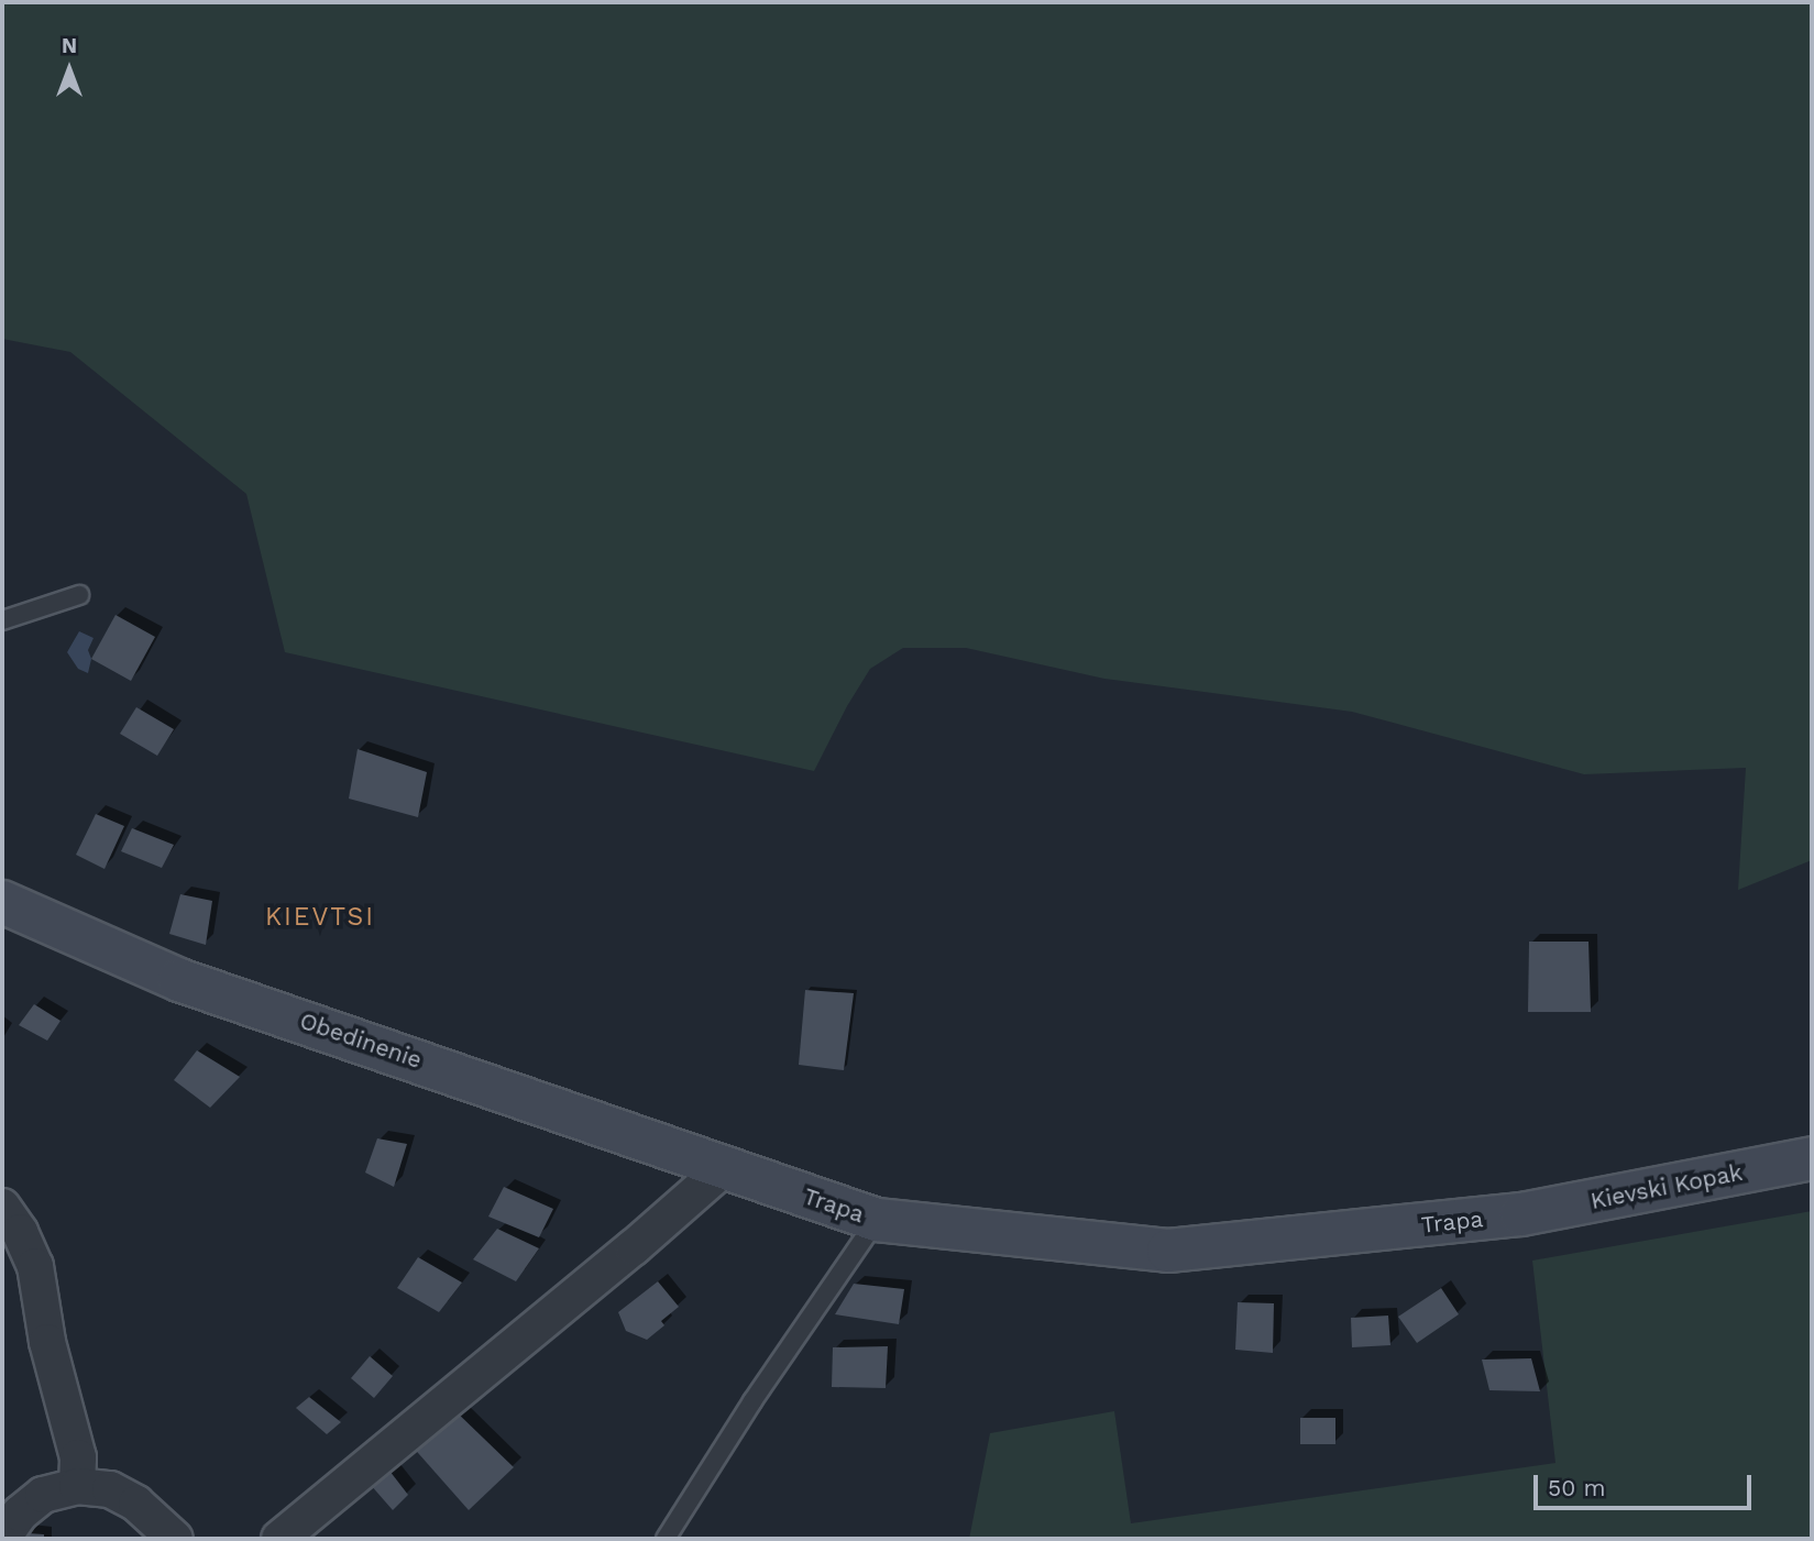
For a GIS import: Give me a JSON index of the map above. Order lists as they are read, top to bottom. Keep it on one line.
{"streets":{"street":["Obedinenie","Kievski Kopak","Trapa"]},"crossings":[["Obedinenie","Trapa"],["Kievski Kopak","Trapa"]],"districts":["KIEVTSI"],"scale_bar":"50 m","north":"top"}
